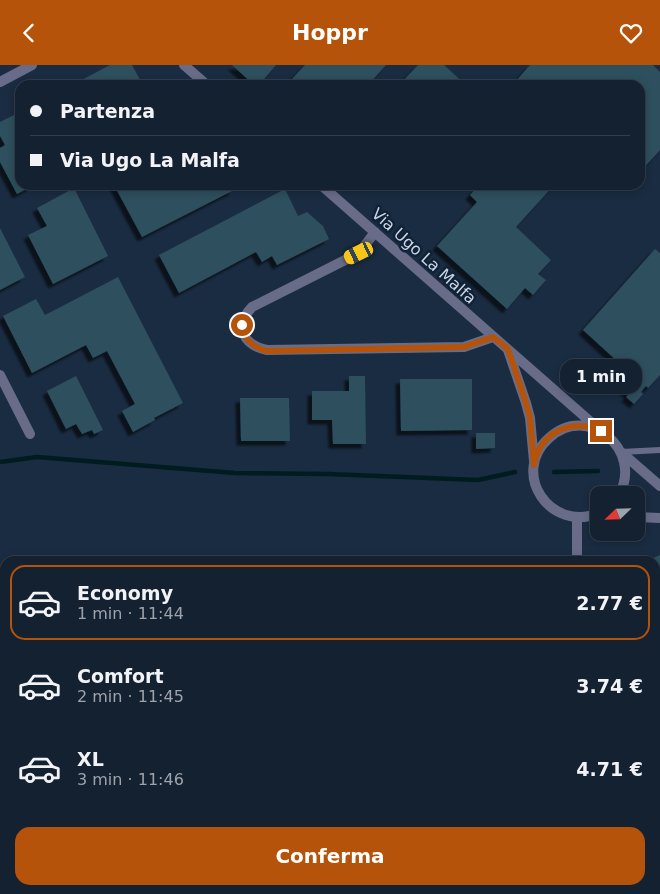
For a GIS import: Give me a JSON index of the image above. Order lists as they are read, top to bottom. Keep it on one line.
{"streets":{"street":["Via Ugo La Malfa"]},"north":"bottom left","page":{"header":"Hoppr","banner":["Partenza","Via Ugo La Malfa"],"bubble":"1 min","list":[{"name":"Economy","note":"1 min · 11:44","value":"2.77 €"},{"name":"Comfort","note":"2 min · 11:45","value":"3.74 €"},{"name":"XL","note":"3 min · 11:46","value":"4.71 €"}],"buttons":"Conferma"}}
